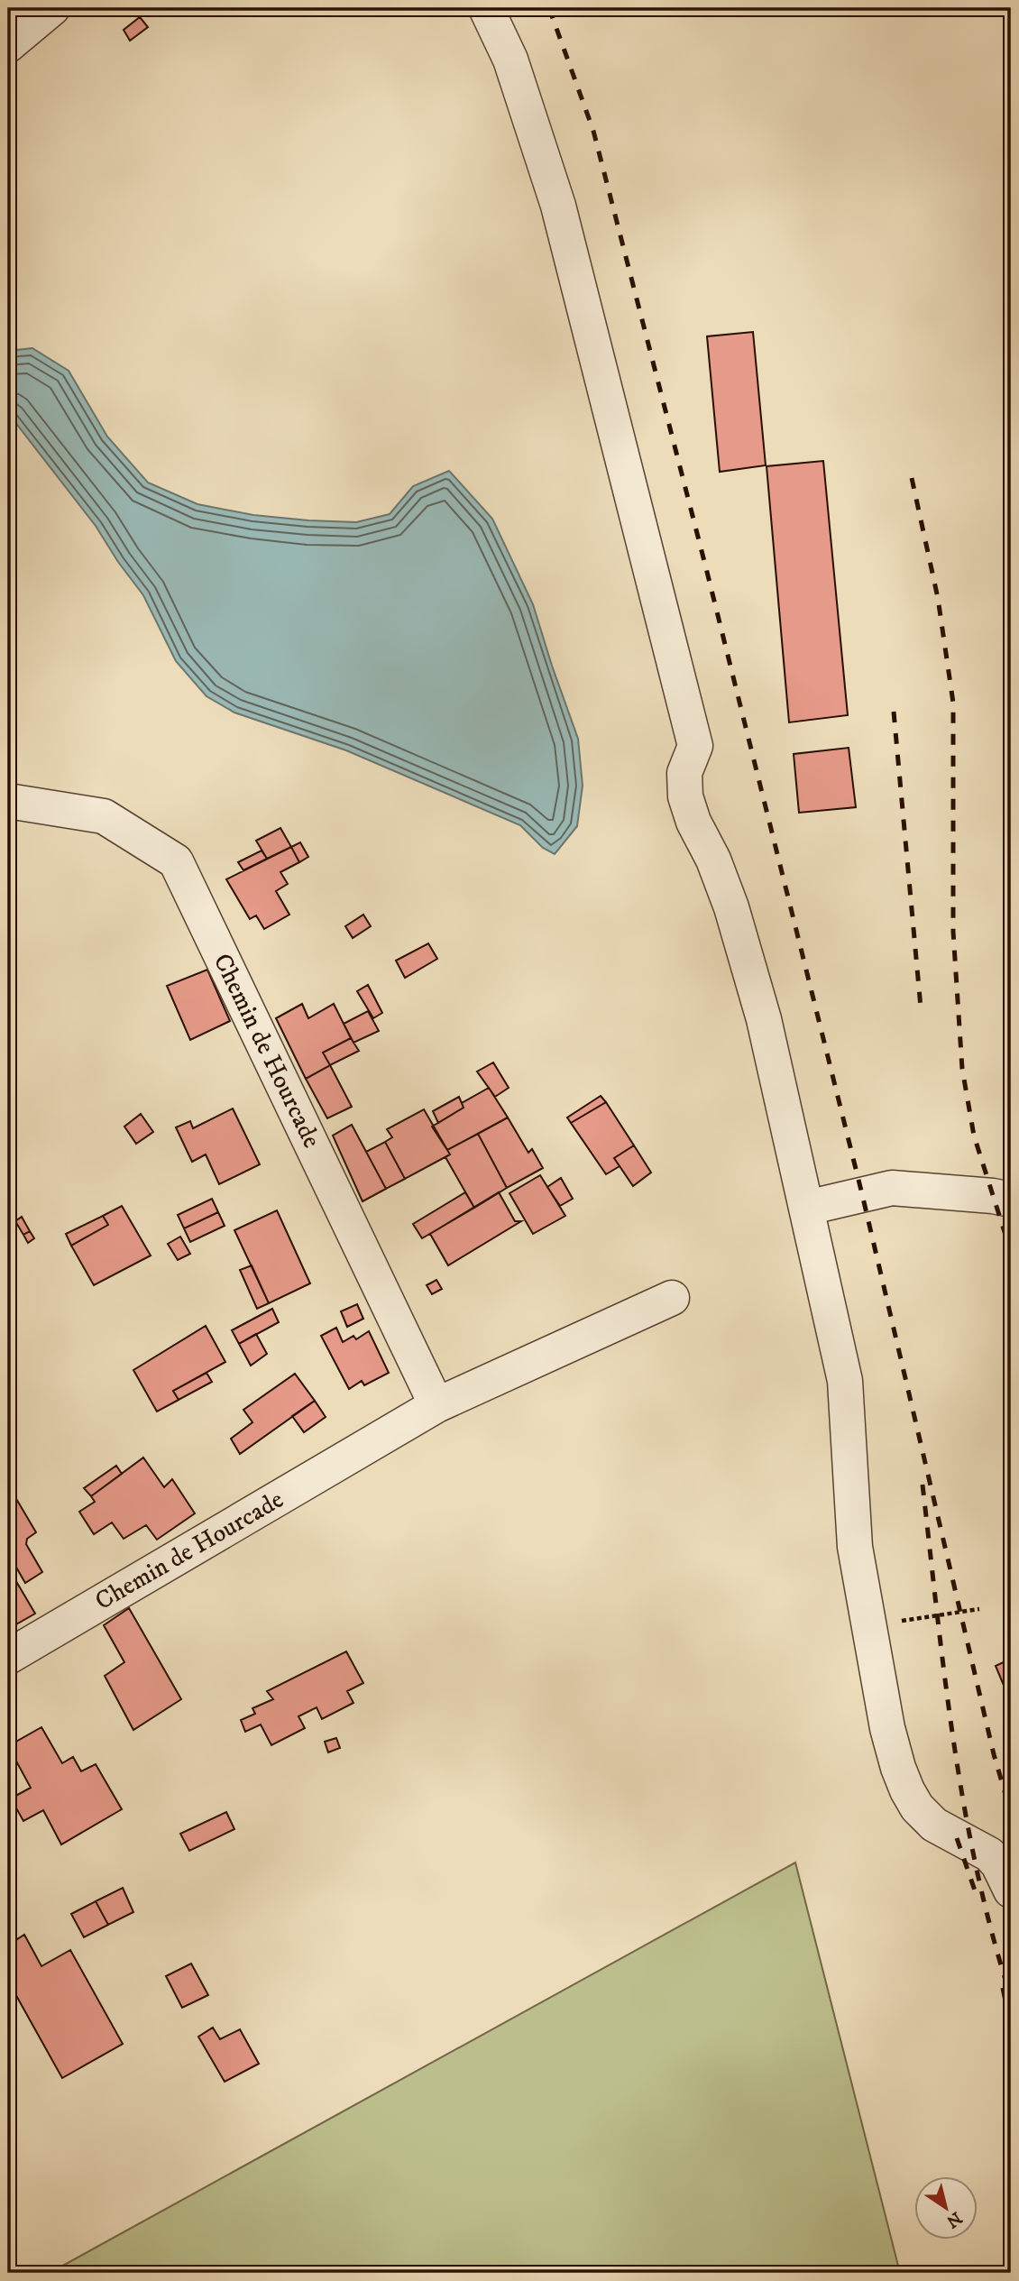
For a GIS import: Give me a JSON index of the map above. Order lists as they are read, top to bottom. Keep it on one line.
{"streets":{"street":["Chemin de Hourcade"]},"north":"bottom right"}
